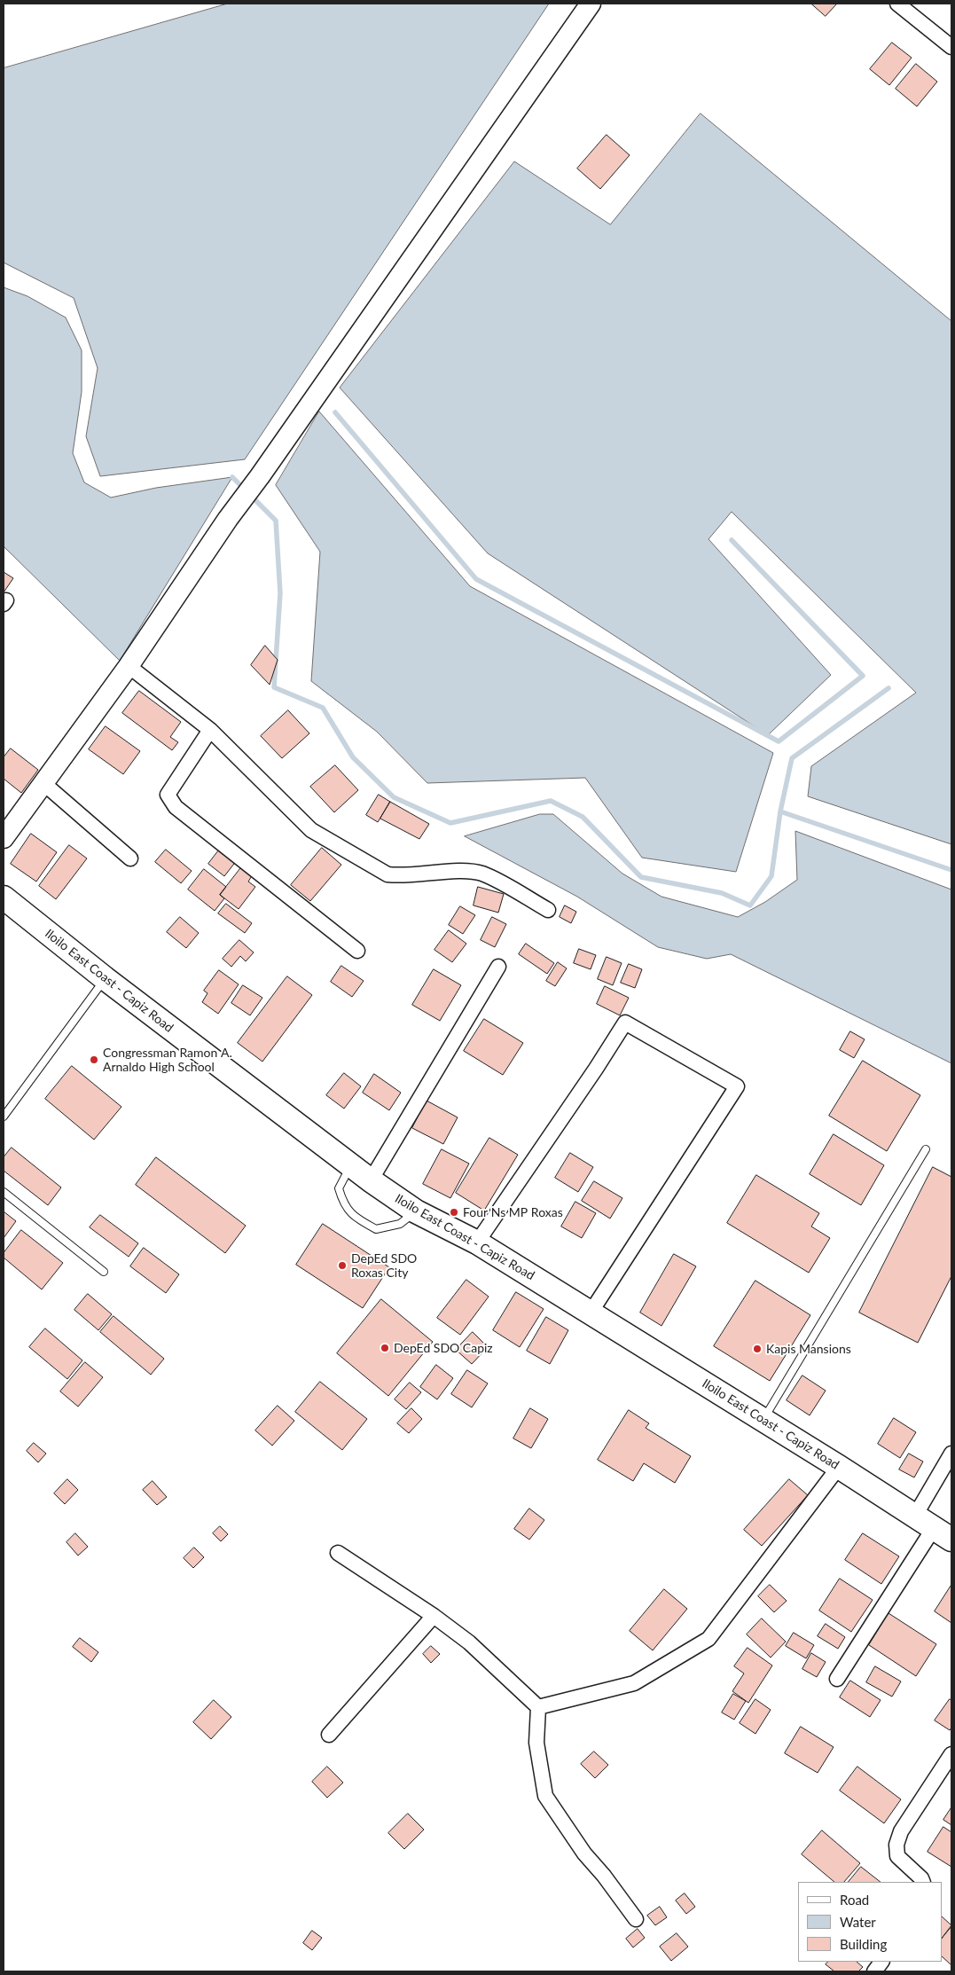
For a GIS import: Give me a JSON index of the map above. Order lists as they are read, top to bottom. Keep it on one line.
{"streets":{"main road":["Iloilo East Coast - Capiz Road"]},"places":["Congressman Ramon A. Arnaldo High School","Four Ns MP Roxas","DepEd SDO Roxas City","DepEd SDO Capiz","Kapis Mansions"],"legend":["Road","Water","Building"]}
